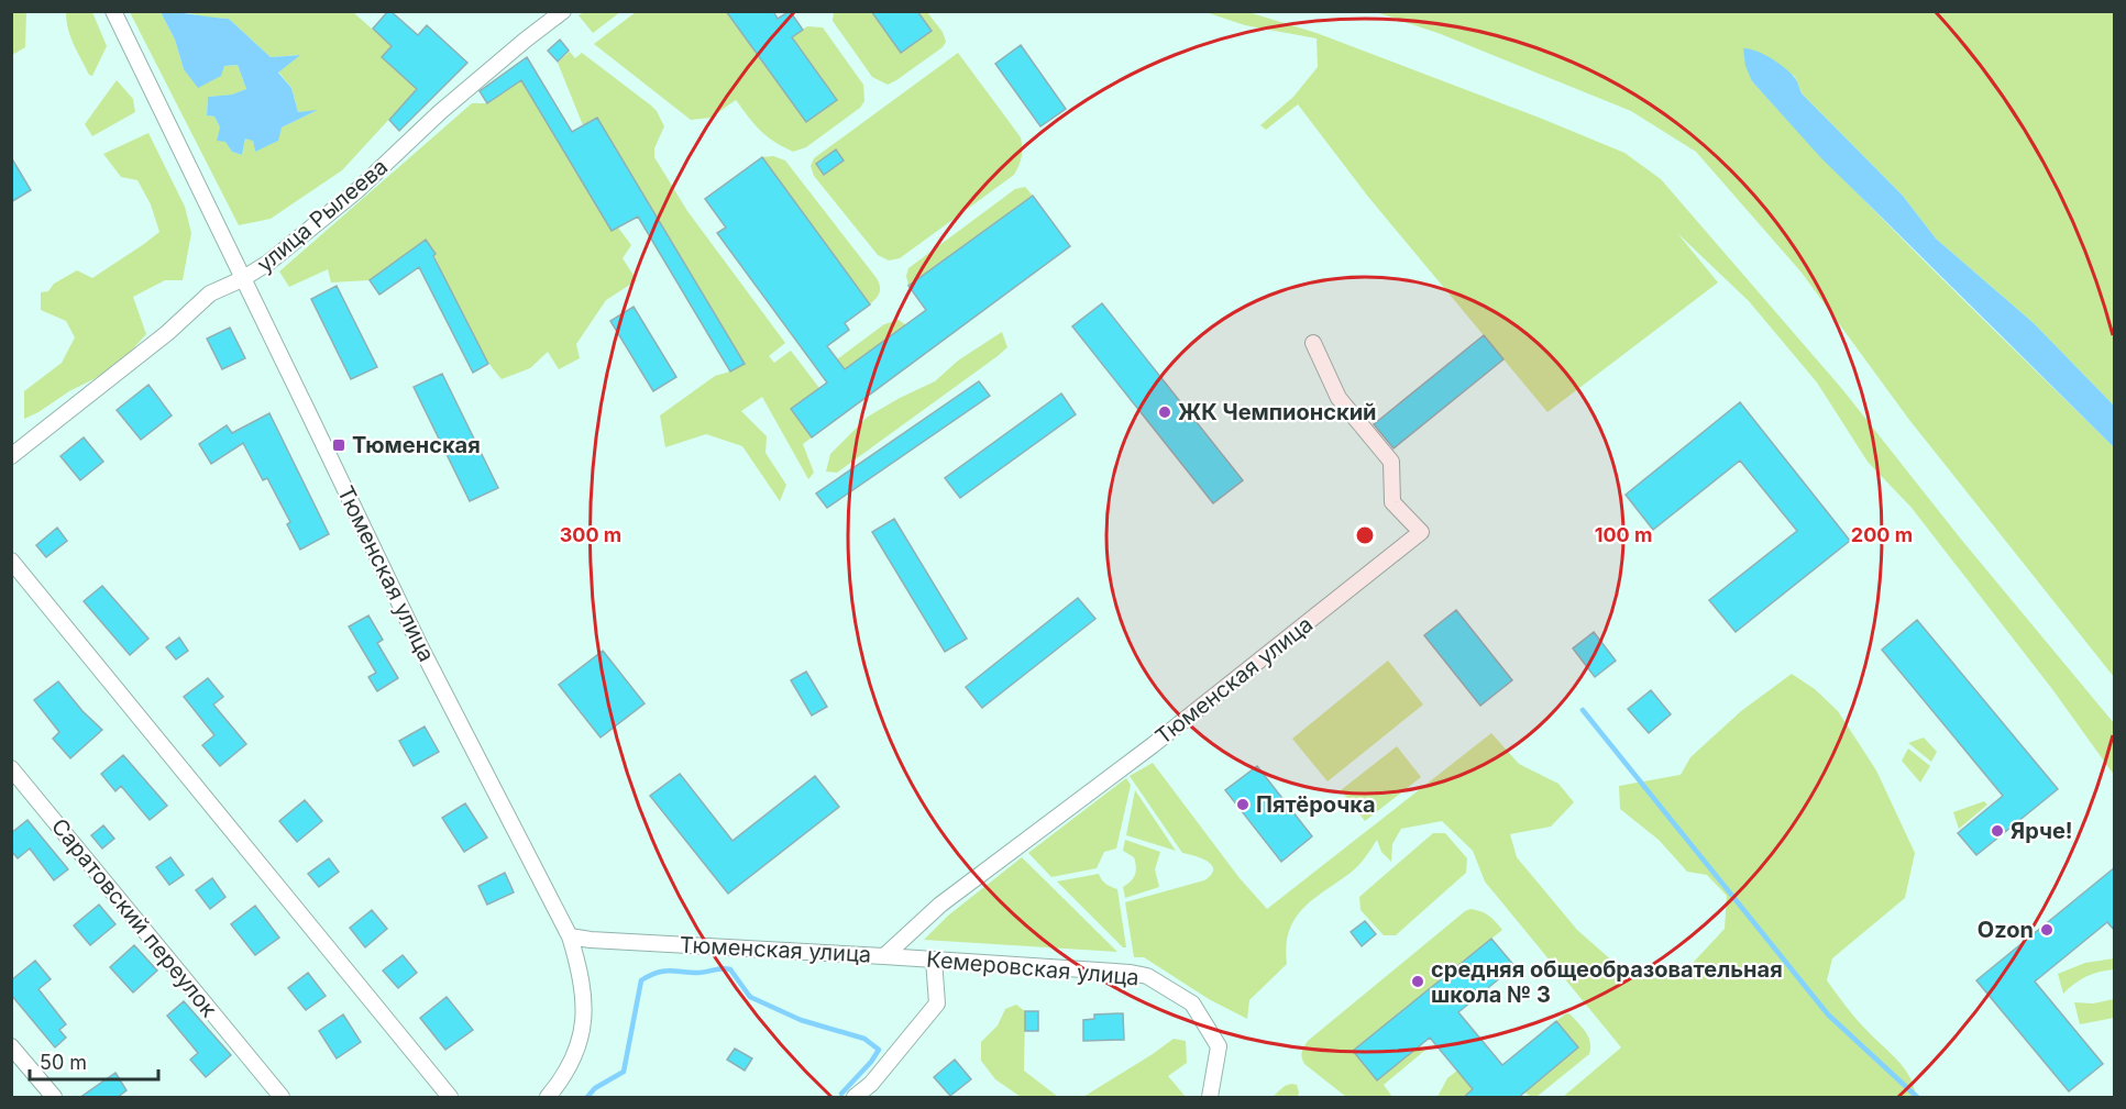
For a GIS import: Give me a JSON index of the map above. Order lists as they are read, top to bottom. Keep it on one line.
{"streets":{"street":["улица Рылеева","Тюменская улица","Саратовский переулок","Кемеровская улица"]},"crossings":[["улица Рылеева","Тюменская улица"],["Тюменская улица","Кемеровская улица"]],"places":{"other":["ЖК Чемпионский","Пятёрочка","Ярче!","Ozon","средняя общеобразовательная школа № 3"],"transit":["Тюменская"]},"scale_bar":"50 m","rings":["100 m","200 m","300 m"]}
